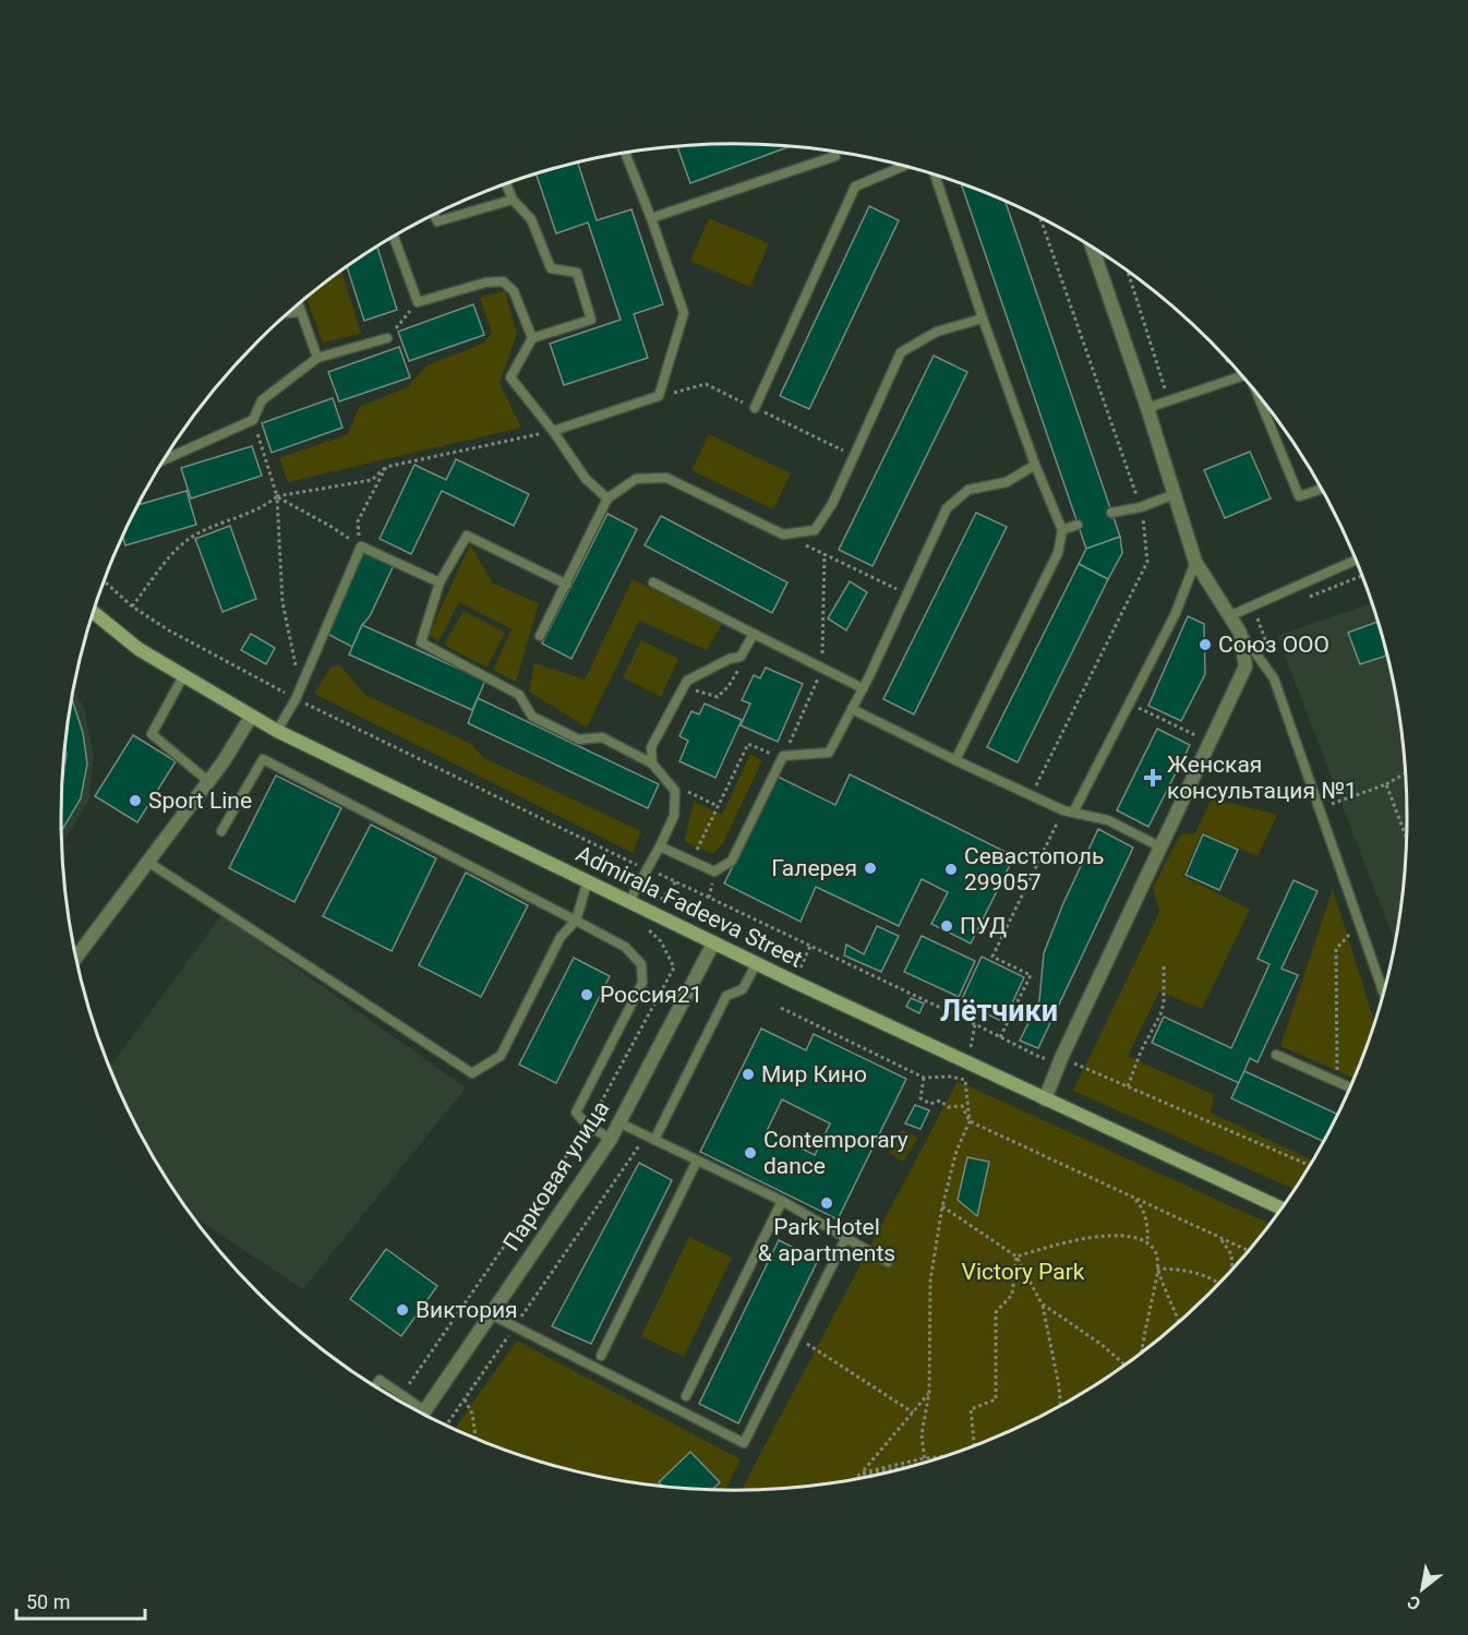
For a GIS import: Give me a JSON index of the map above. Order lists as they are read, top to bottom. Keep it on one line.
{"streets":{"main road":["Admirala Fadeeva Street"],"street":["Парковая улица"]},"crossings":[["Admirala Fadeeva Street","Парковая улица"]],"districts":["Лётчики"],"parks":["Victory Park"],"places":{"other":["Союз ООО","Sport Line","Галерея","Севастополь 299057","ПУД","Россия21","Мир Кино","Contemporary dance","Park Hotel & apartments","Виктория"],"health":["Женская консультация №1"]},"scale_bar":"50 m","north":"bottom left"}
